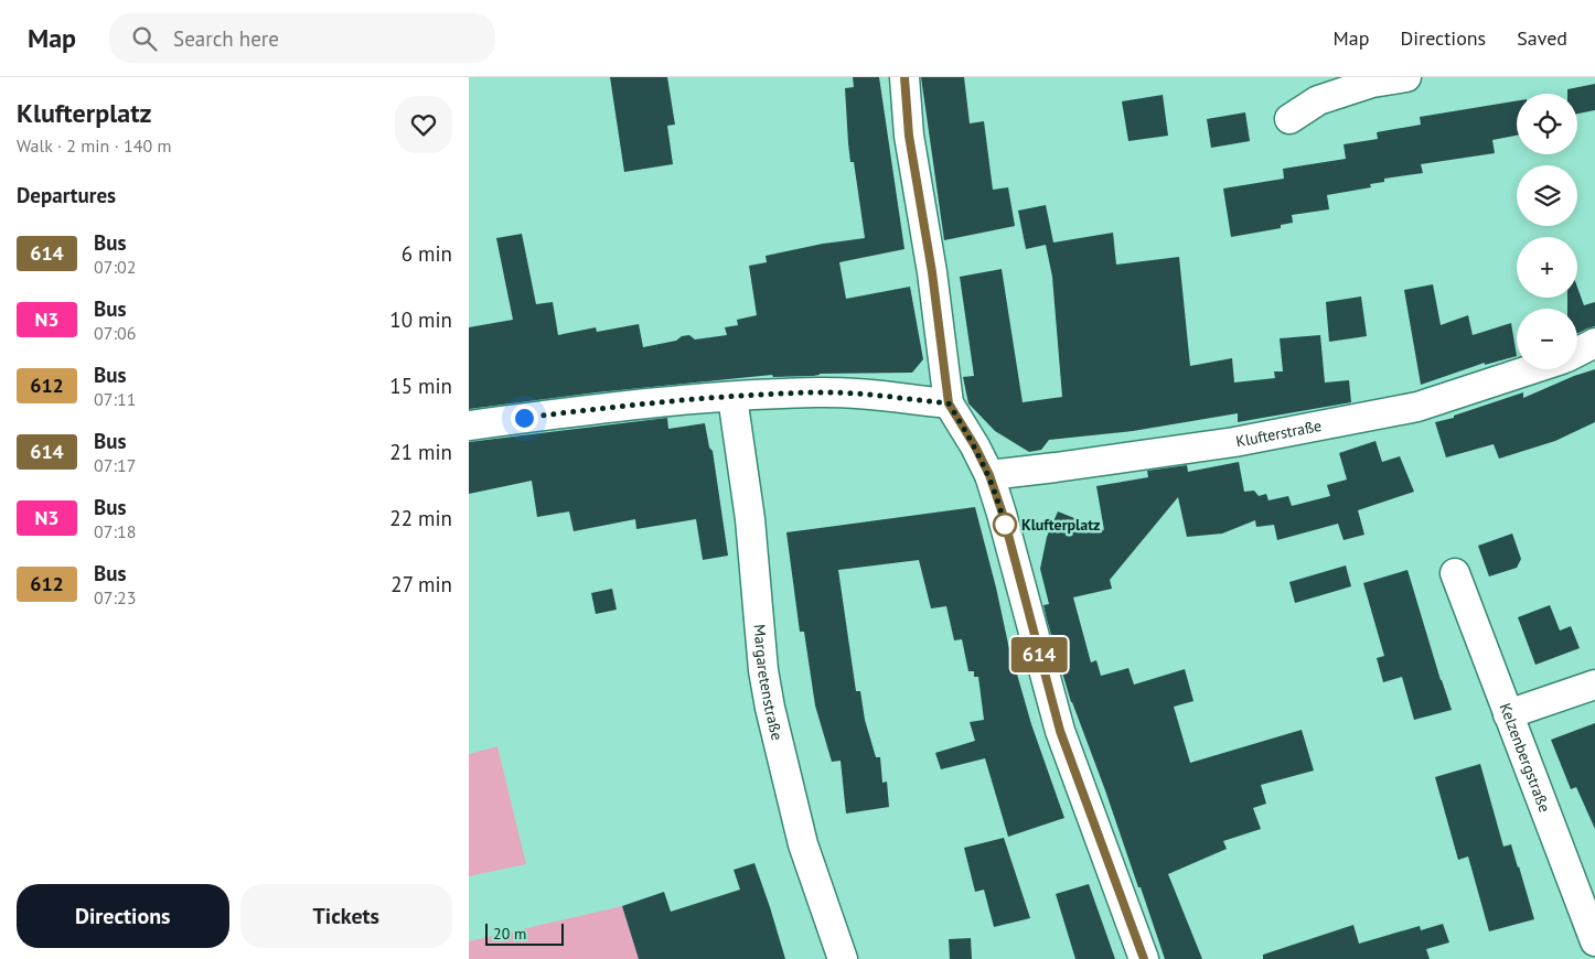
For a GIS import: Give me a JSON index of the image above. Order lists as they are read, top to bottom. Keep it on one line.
{"streets":{"street":["Klufterstraße","Margaretenstraße","Kelzenbergstraße"]},"places":["Klufterplatz"],"lines":["bus line 614"],"scale_bar":"20 m","page":{"header":"Map","search":"Search here","nav":["Map","Directions","Saved"],"heading":[["Klufterplatz","Walk · 2 min · 140 m"],"Departures"],"on_map":"614","map_buttons":["+","−"],"list":[{"mark":"614","name":"Bus","note":"07:02","value":"6 min"},{"mark":"N3","name":"Bus","note":"07:06","value":"10 min"},{"mark":"612","name":"Bus","note":"07:11","value":"15 min"},{"mark":"614","name":"Bus","note":"07:17","value":"21 min"},{"mark":"N3","name":"Bus","note":"07:18","value":"22 min"},{"mark":"612","name":"Bus","note":"07:23","value":"27 min"}],"buttons":["Directions","Tickets"],"scale":"20 m"}}
